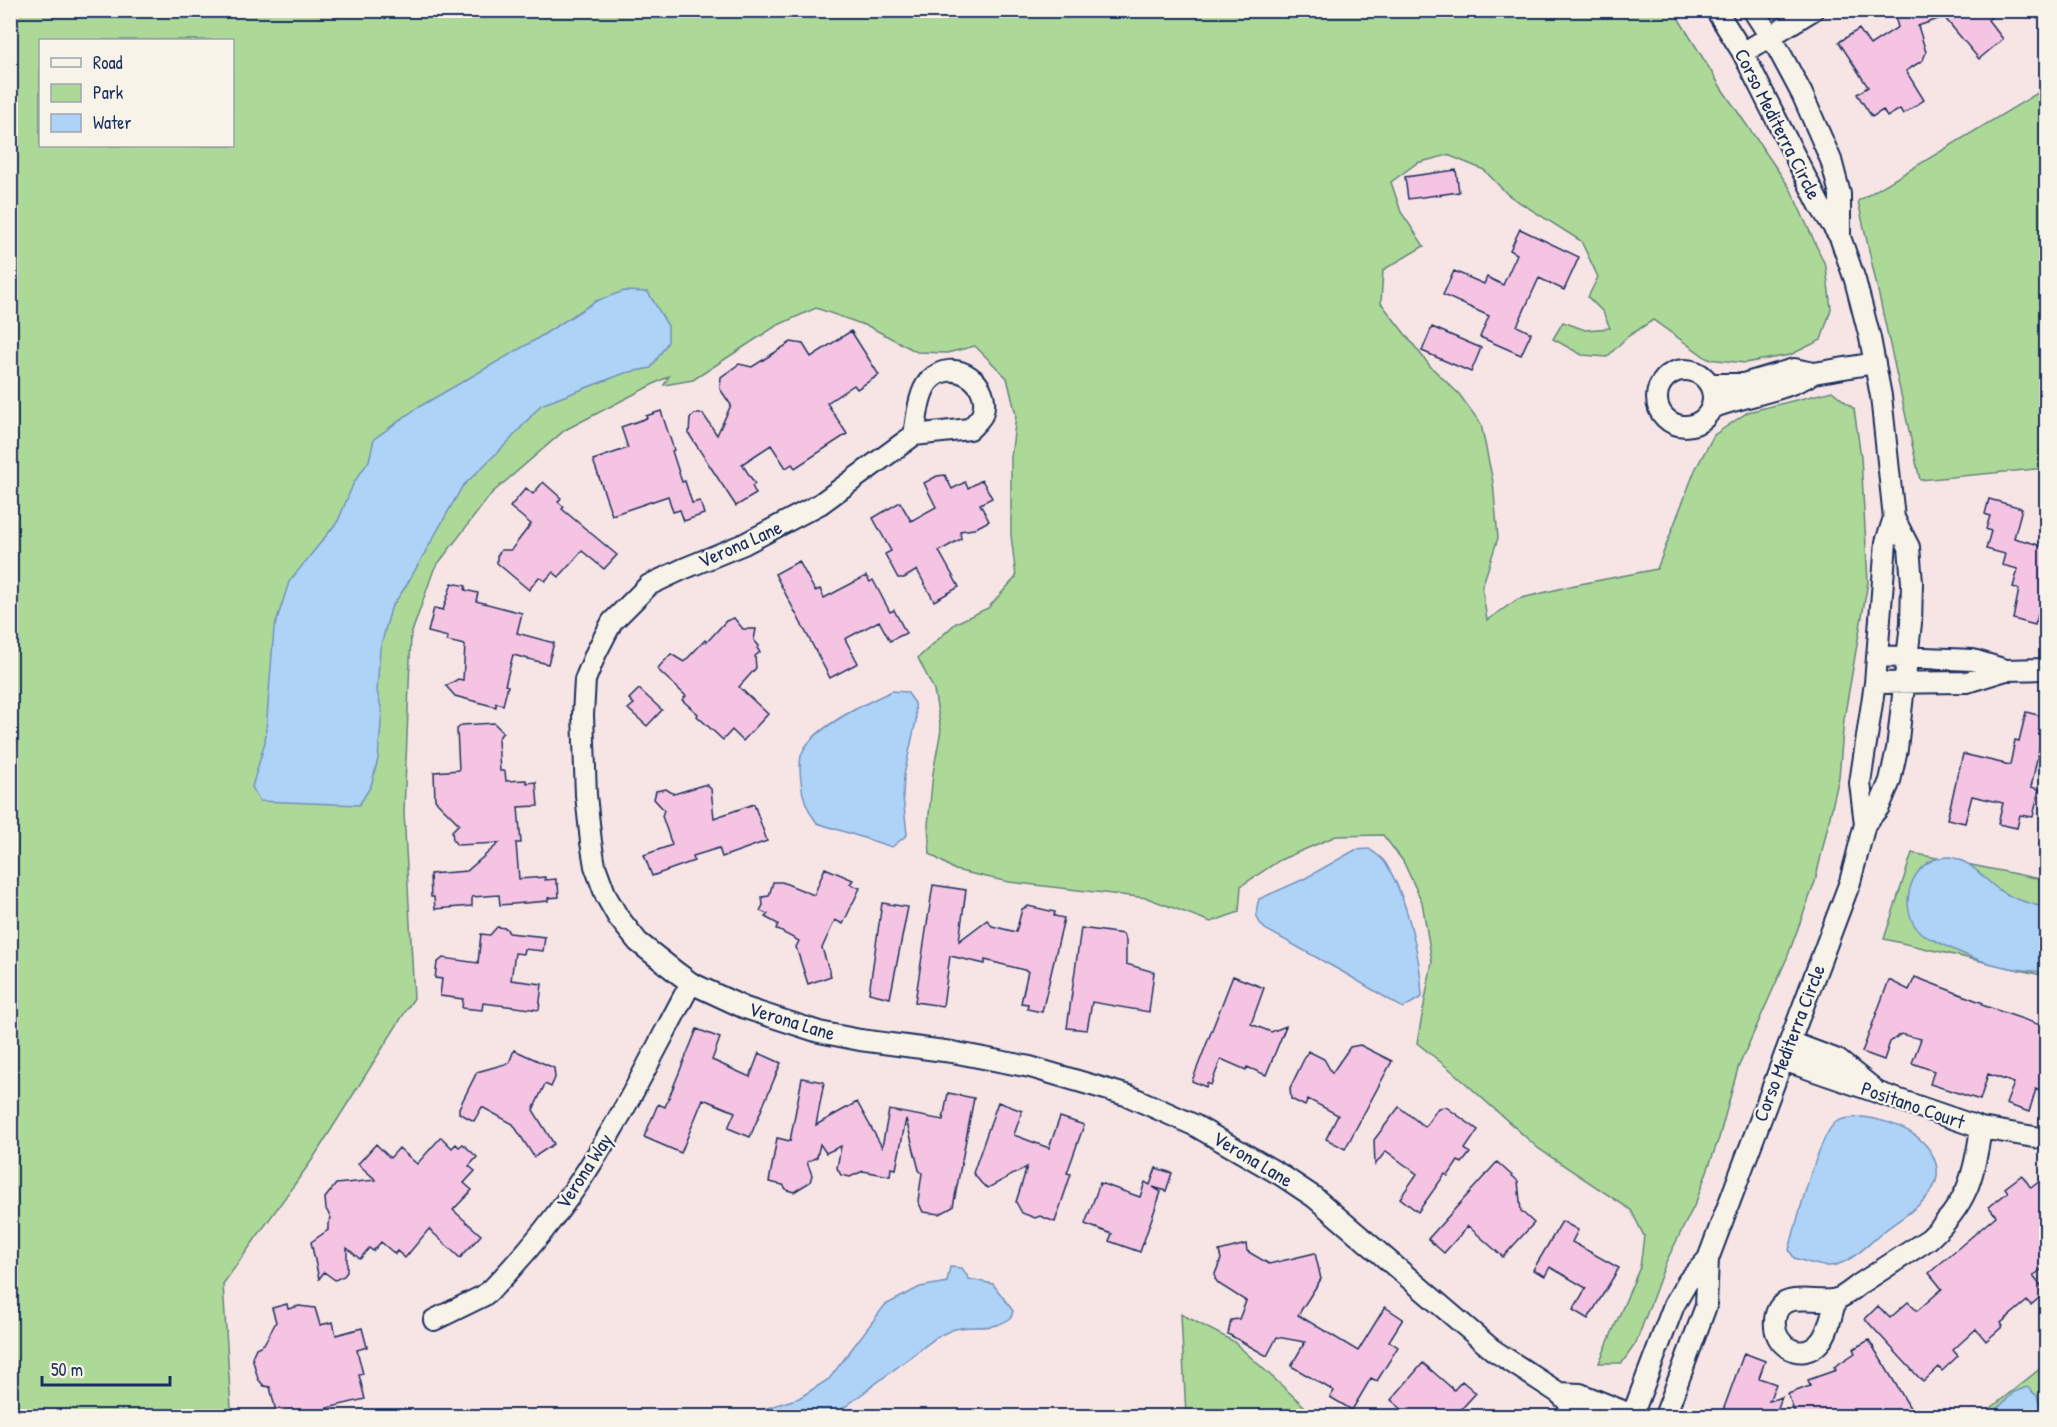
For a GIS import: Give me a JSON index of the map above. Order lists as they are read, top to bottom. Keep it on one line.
{"streets":{"street":["Corso Mediterra Circle","Verona Lane","Positano Court","Verona Way"]},"crossings":[["Corso Mediterra Circle","Verona Lane"],["Corso Mediterra Circle","Positano Court"],["Verona Lane","Verona Way"]],"legend":["Road","Park","Water"],"scale_bar":"50 m"}
